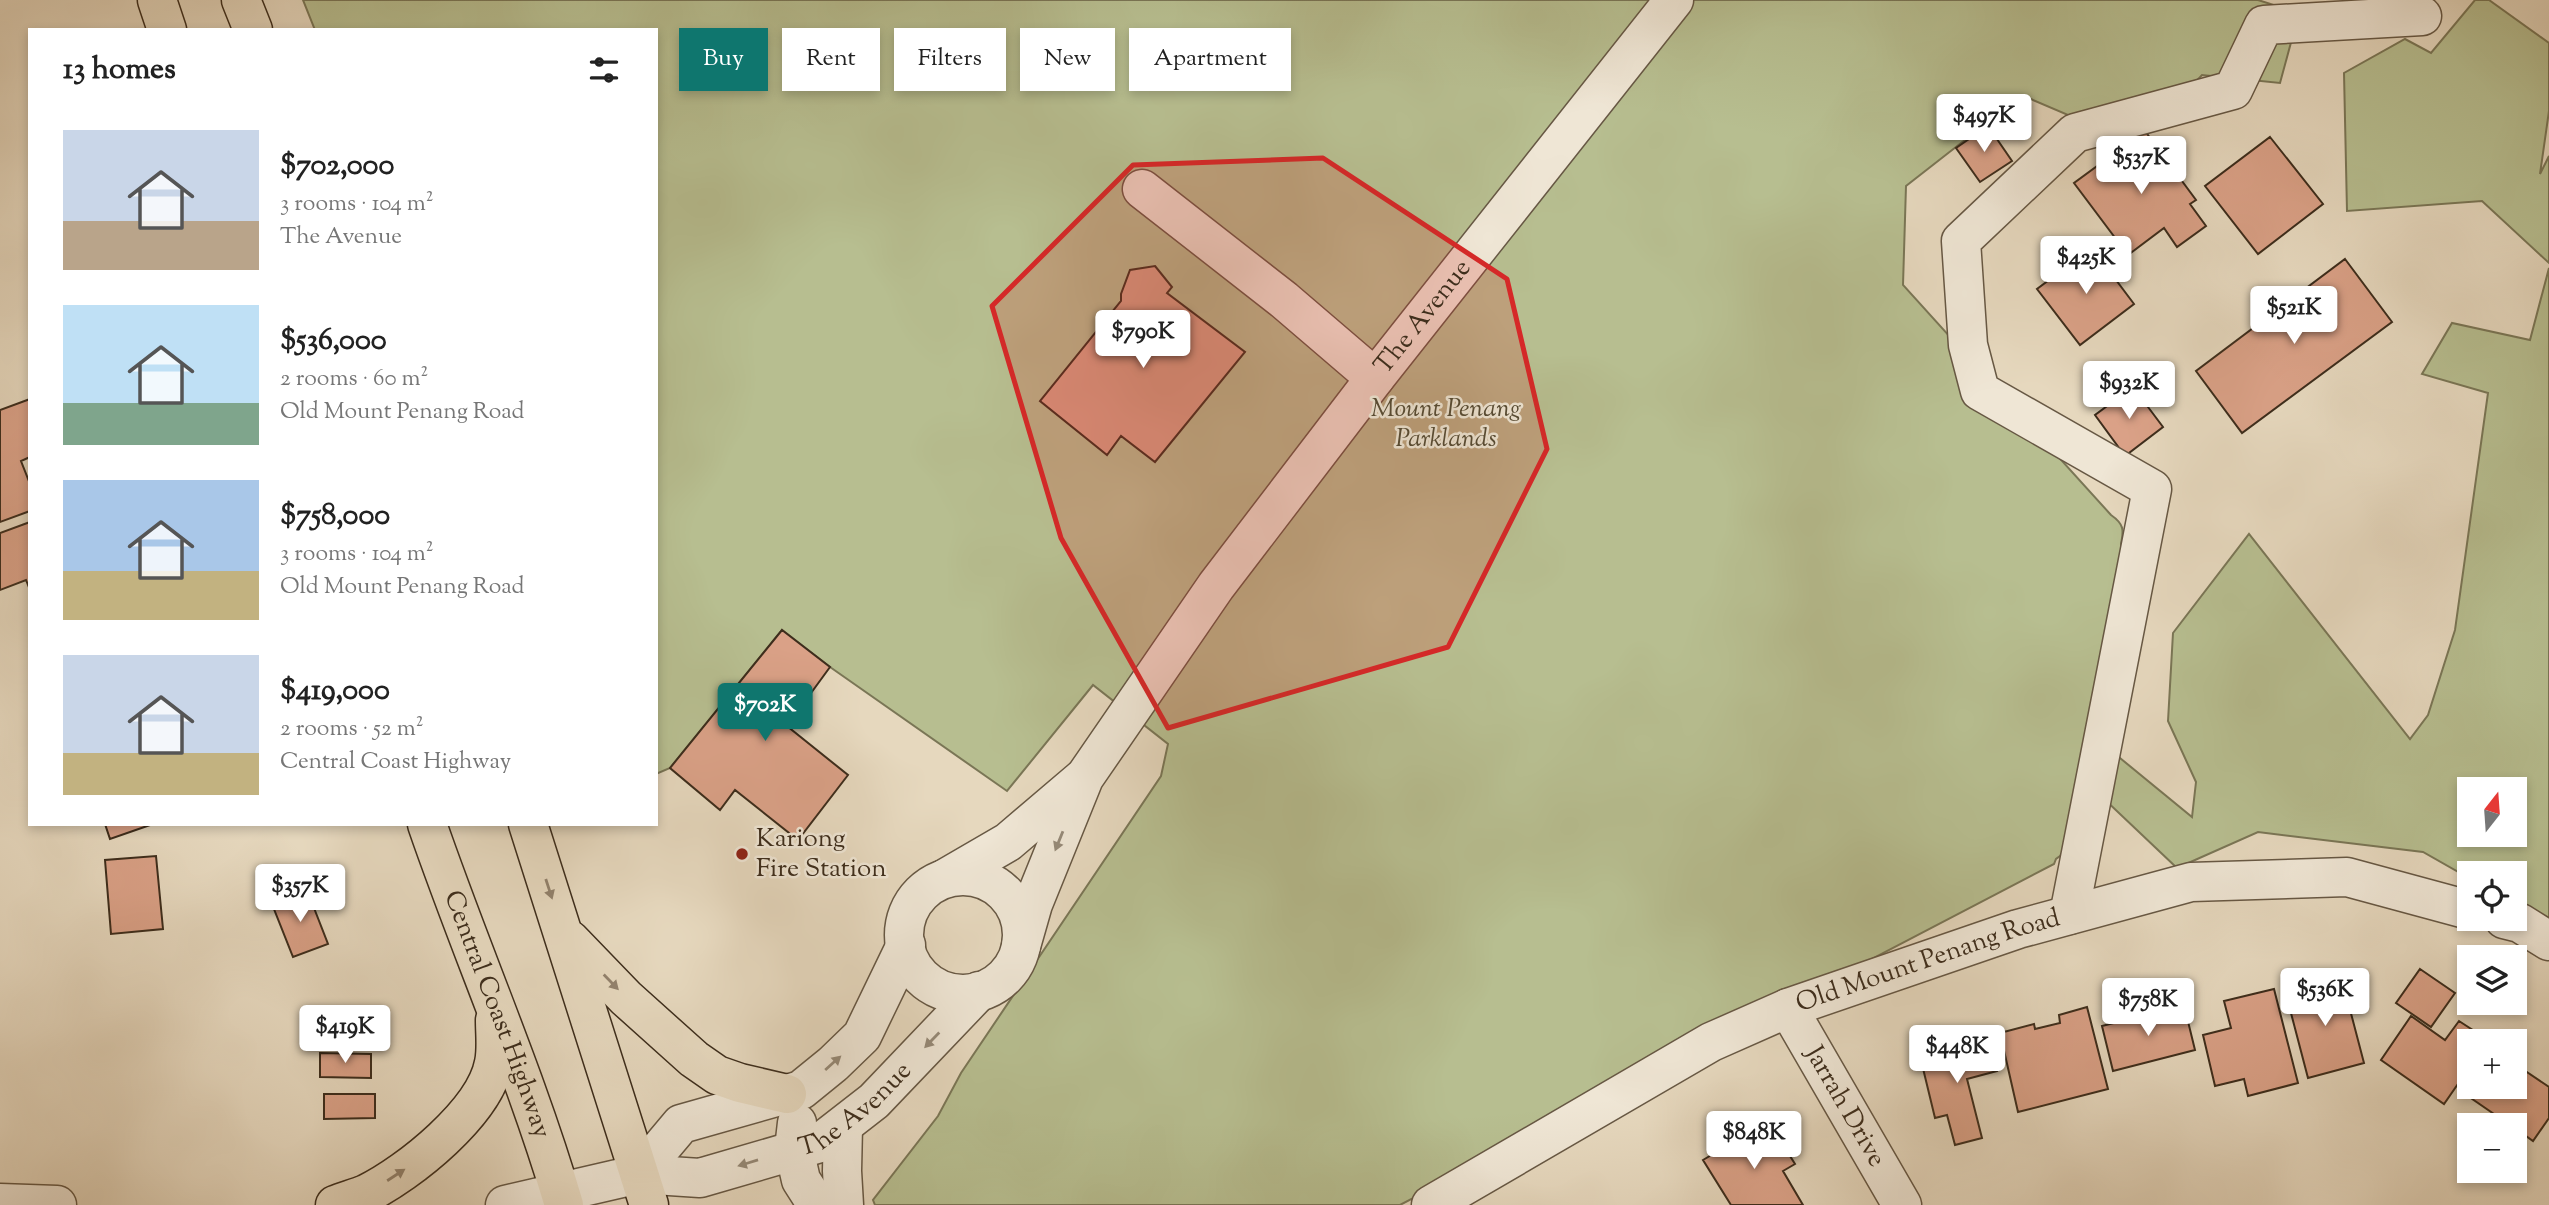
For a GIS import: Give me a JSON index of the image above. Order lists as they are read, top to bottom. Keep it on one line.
{"streets":{"highway":["Central Coast Highway"],"street":["The Avenue","Old Mount Penang Road","Jarrah Drive"]},"crossings":[["Old Mount Penang Road","Jarrah Drive"]],"parks":["Mount Penang Parklands"],"places":["Kariong Fire Station"],"north":"top","page":{"chip":["Buy","Rent","Filters","New","Apartment"],"heading":"13 homes","price":["$497K","$537K","$425K","$521K","$790K","$932K","$702K","$357K","$536K","$758K","$419K","$448K","$848K"],"list":[{"name":"$702,000","note":"3 rooms · 104 m² · The Avenue"},{"name":"$536,000","note":"2 rooms · 60 m² · Old Mount Penang Road"},{"name":"$758,000","note":"3 rooms · 104 m² · Old Mount Penang Road"},{"name":"$419,000","note":"2 rooms · 52 m² · Central Coast Highway"}],"map_buttons":["+","−"]}}
